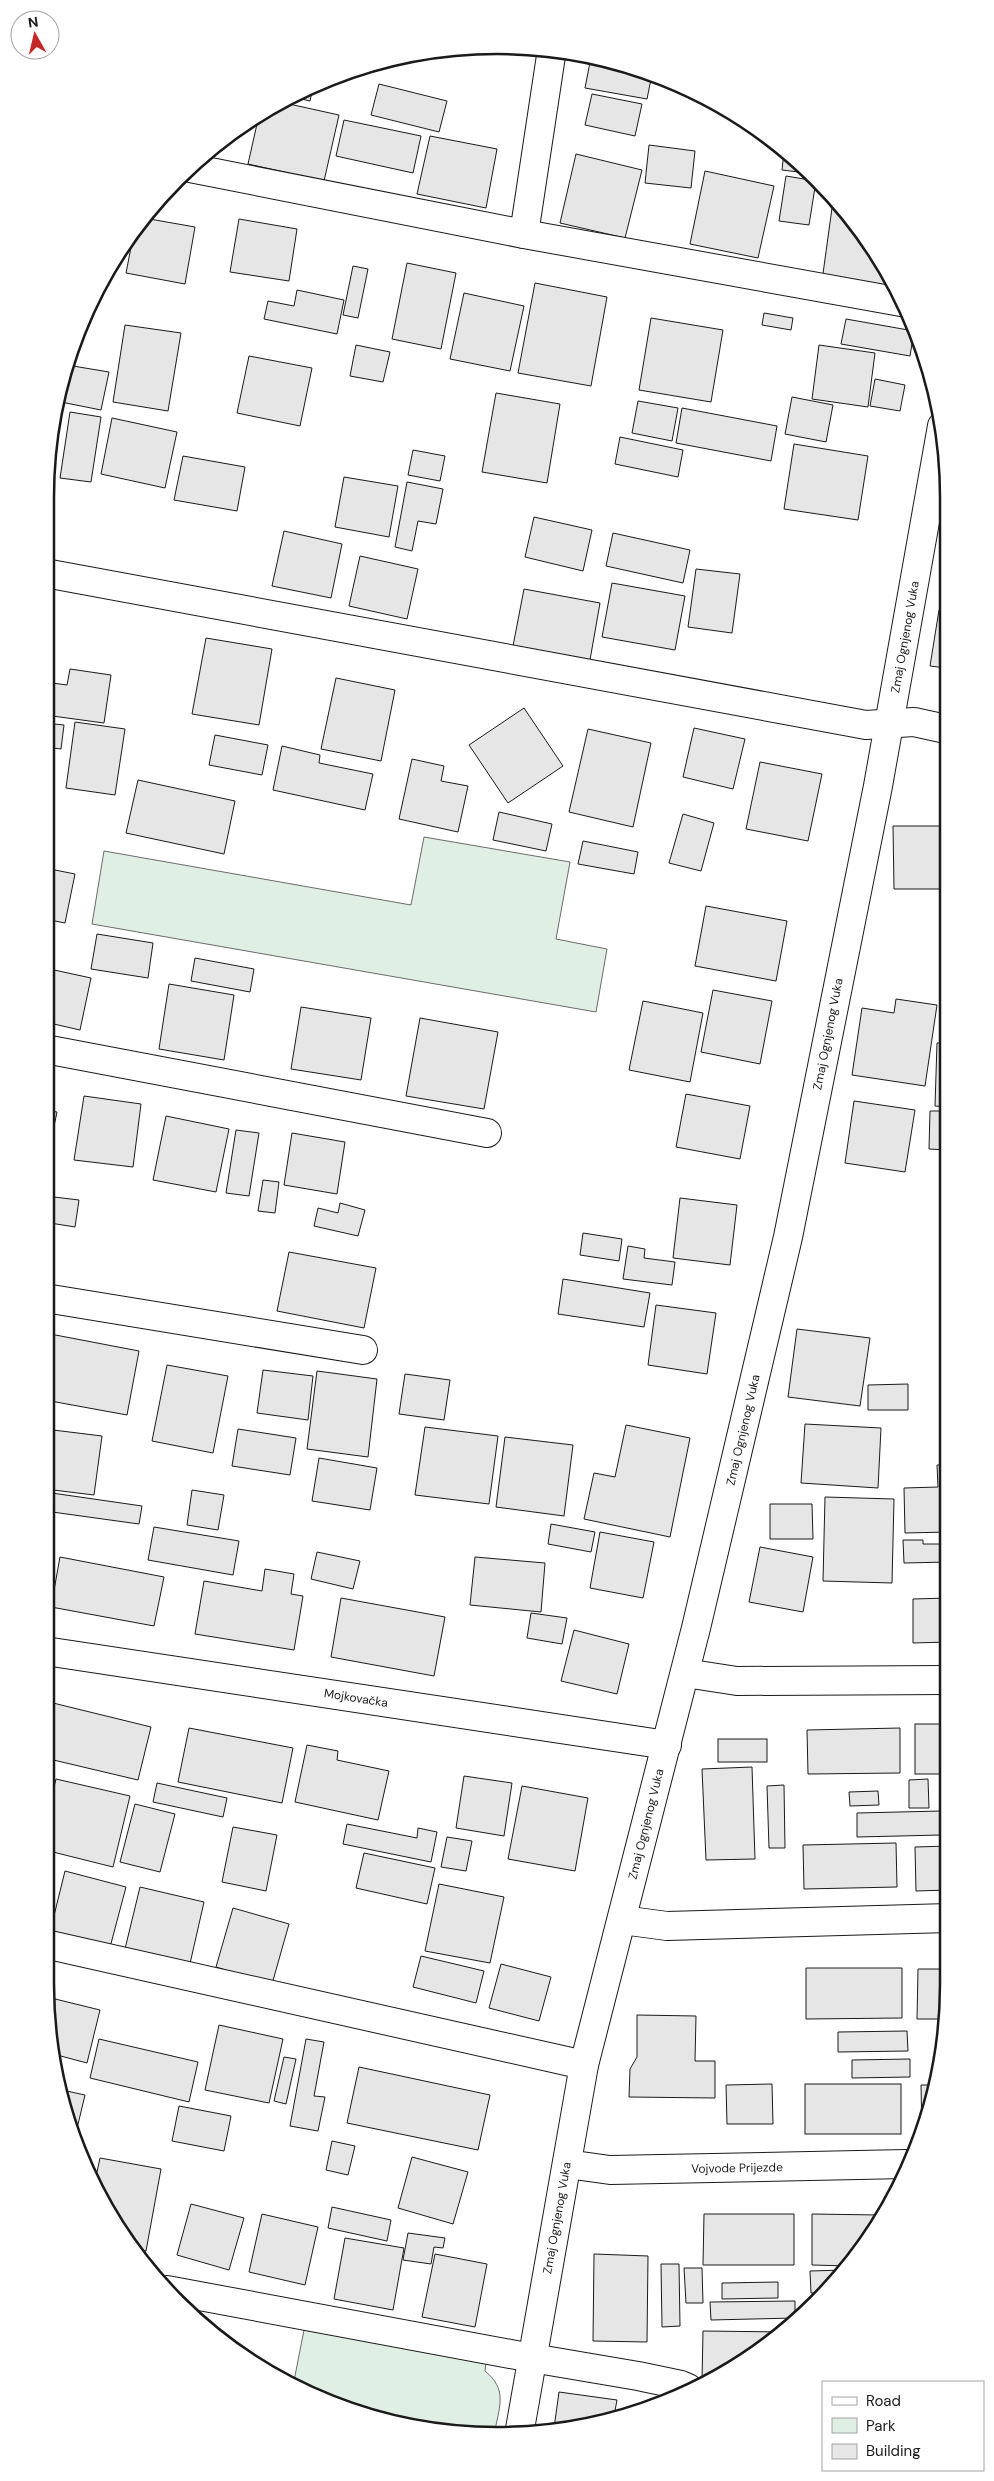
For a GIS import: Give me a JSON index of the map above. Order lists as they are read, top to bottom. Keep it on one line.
{"streets":{"street":["Zmaj Ognjenog Vuka","Mojkovačka","Vojvode Prijezde"]},"crossings":[["Zmaj Ognjenog Vuka","Mojkovačka"],["Zmaj Ognjenog Vuka","Vojvode Prijezde"]],"legend":["Road","Park","Building"],"north":"top"}
